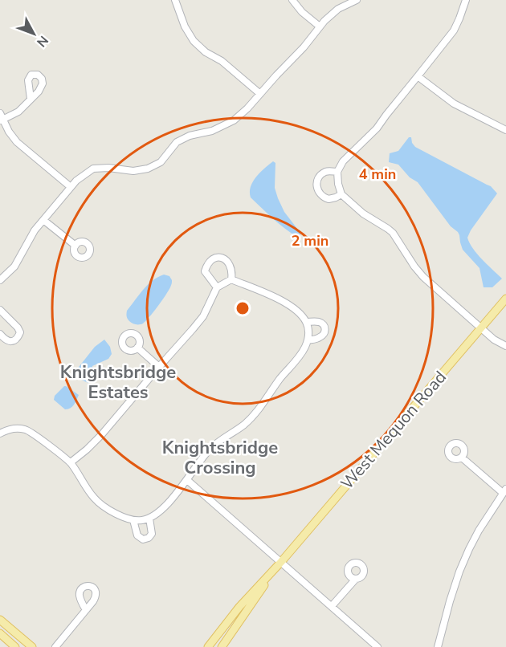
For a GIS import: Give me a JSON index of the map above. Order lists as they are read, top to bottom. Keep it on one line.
{"streets":{"main road":["West Mequon Road"]},"districts":["Knightsbridge Estates","Knightsbridge Crossing"],"north":"bottom right","rings":["4 min","2 min"]}
